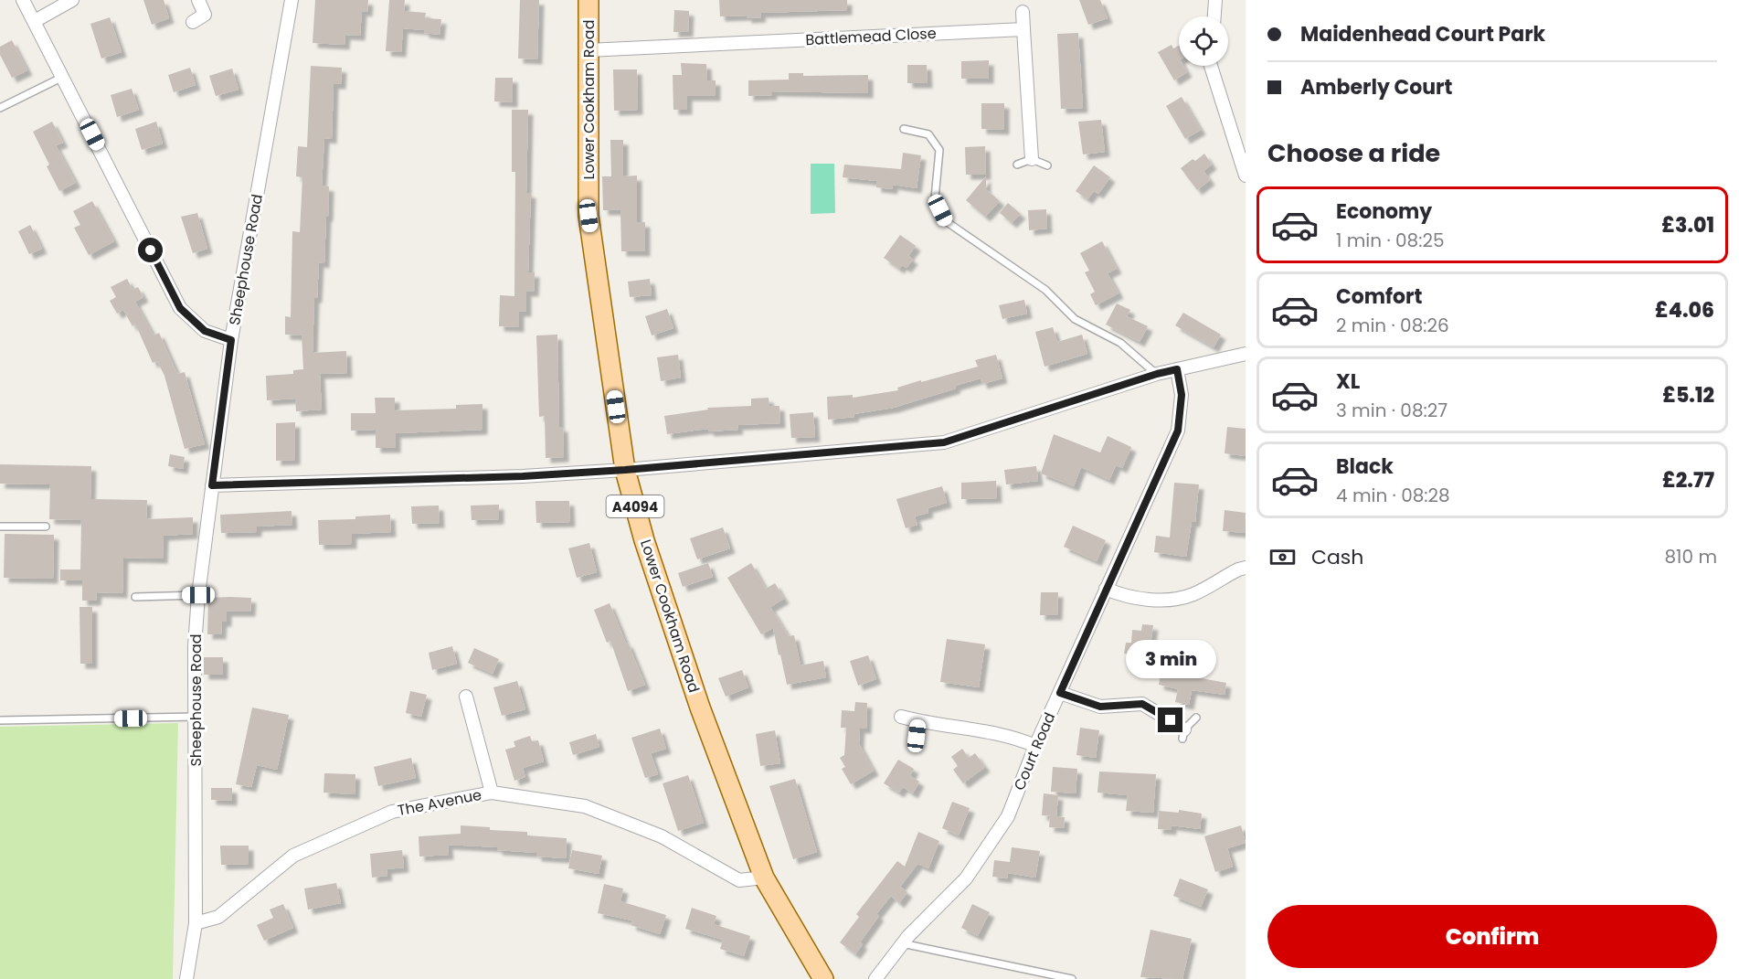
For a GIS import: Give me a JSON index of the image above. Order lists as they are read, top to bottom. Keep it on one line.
{"streets":{"main road":["Lower Cookham Road","A4094"],"street":["Battlemead Close","Sheephouse Road","Court Road","The Avenue"]},"crossings":[["Battlemead Close","Lower Cookham Road"],["Lower Cookham Road","The Avenue"],["Sheephouse Road","The Avenue"]],"page":{"banner":["Maidenhead Court Park","Amberly Court"],"heading":"Choose a ride","list":[{"name":"Economy","note":"1 min · 08:25","value":"£3.01"},{"name":"Comfort","note":"2 min · 08:26","value":"£4.06"},{"name":"XL","note":"3 min · 08:27","value":"£5.12"},{"name":"Black","note":"4 min · 08:28","value":"£2.77"}],"pay":["Cash","810 m"],"bubble":"3 min","buttons":"Confirm"}}
